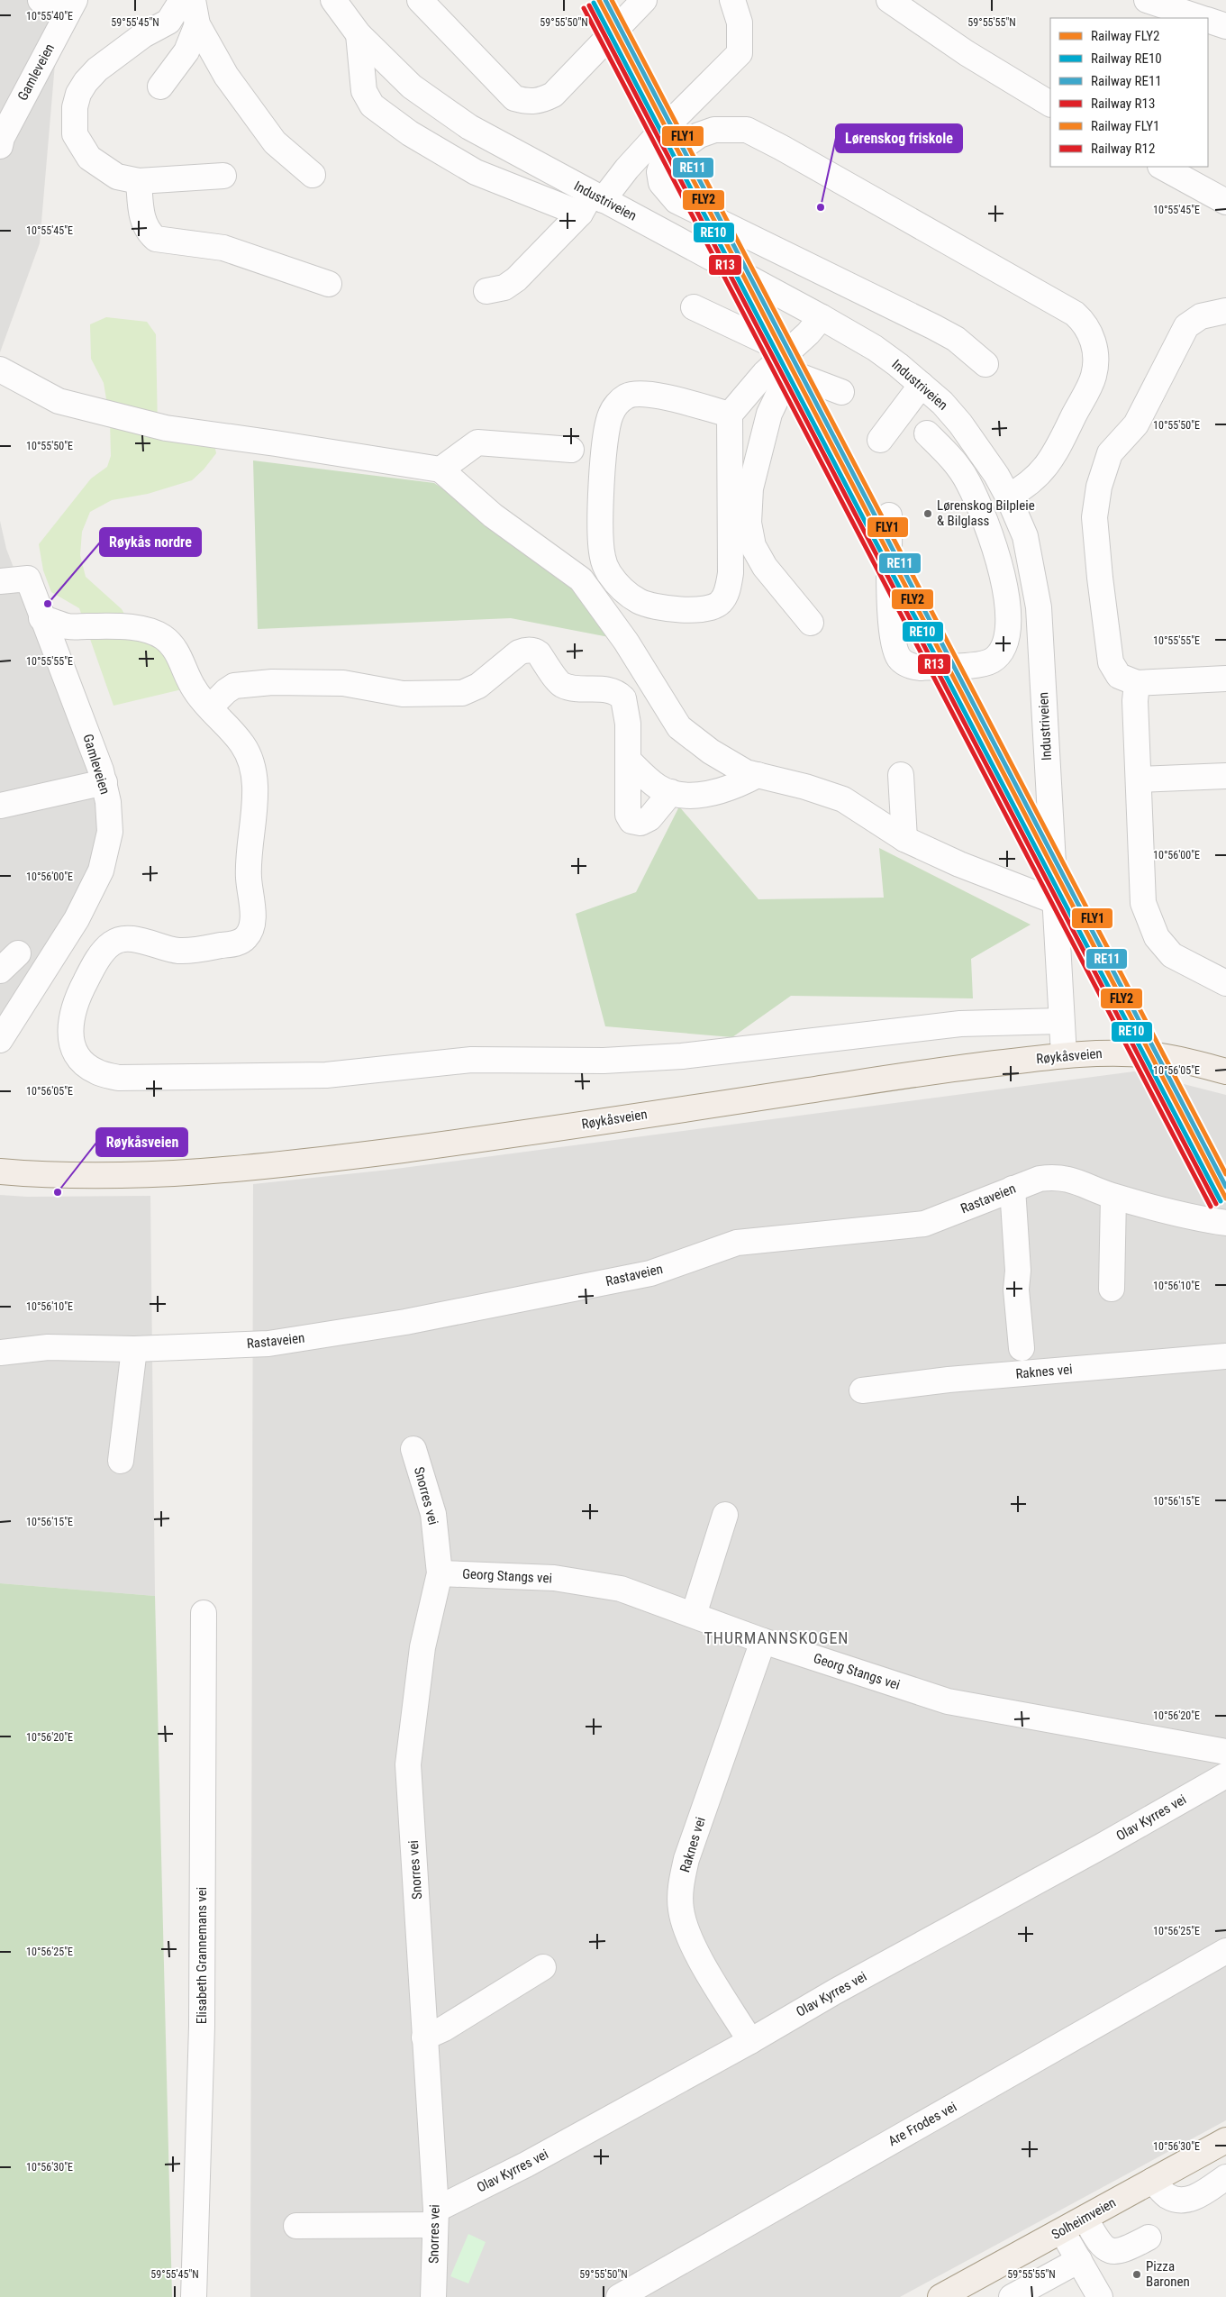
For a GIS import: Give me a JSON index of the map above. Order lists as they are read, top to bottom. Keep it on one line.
{"streets":{"main road":["Røykåsveien","Solheimveien"],"street":["Gamleveien","Industriveien","Rastaveien","Raknes vei","Snorres vei","Georg Stangs vei","Olav Kyrres vei","Elisabeth Grannemans vei","Are Frodes vei"]},"crossings":[["Industriveien","Røykåsveien"],["Raknes vei","Georg Stangs vei"],["Raknes vei","Olav Kyrres vei"],["Snorres vei","Georg Stangs vei"],["Snorres vei","Olav Kyrres vei"]],"districts":["THURMANNSKOGEN"],"places":["Lørenskog friskole","Lørenskog Bilpleie & Bilglass","Røykås nordre","Røykåsveien","Pizza Baronen"],"lines":["rail line FLY2","rail line RE11","rail line FLY1","rail line RE10","rail line R13","rail line R12"],"legend":["Railway FLY2","Railway RE10","Railway RE11","Railway R13","Railway FLY1","Railway R12"],"coordinates":["10°55'40\"E","59°55'45\"N","59°55'50\"N","59°55'55\"N","10°55'45\"E","10°55'50\"E","10°55'55\"E","10°56'00\"E","10°56'05\"E","10°56'10\"E","10°56'15\"E","10°56'20\"E","10°56'25\"E","10°56'30\"E"]}
